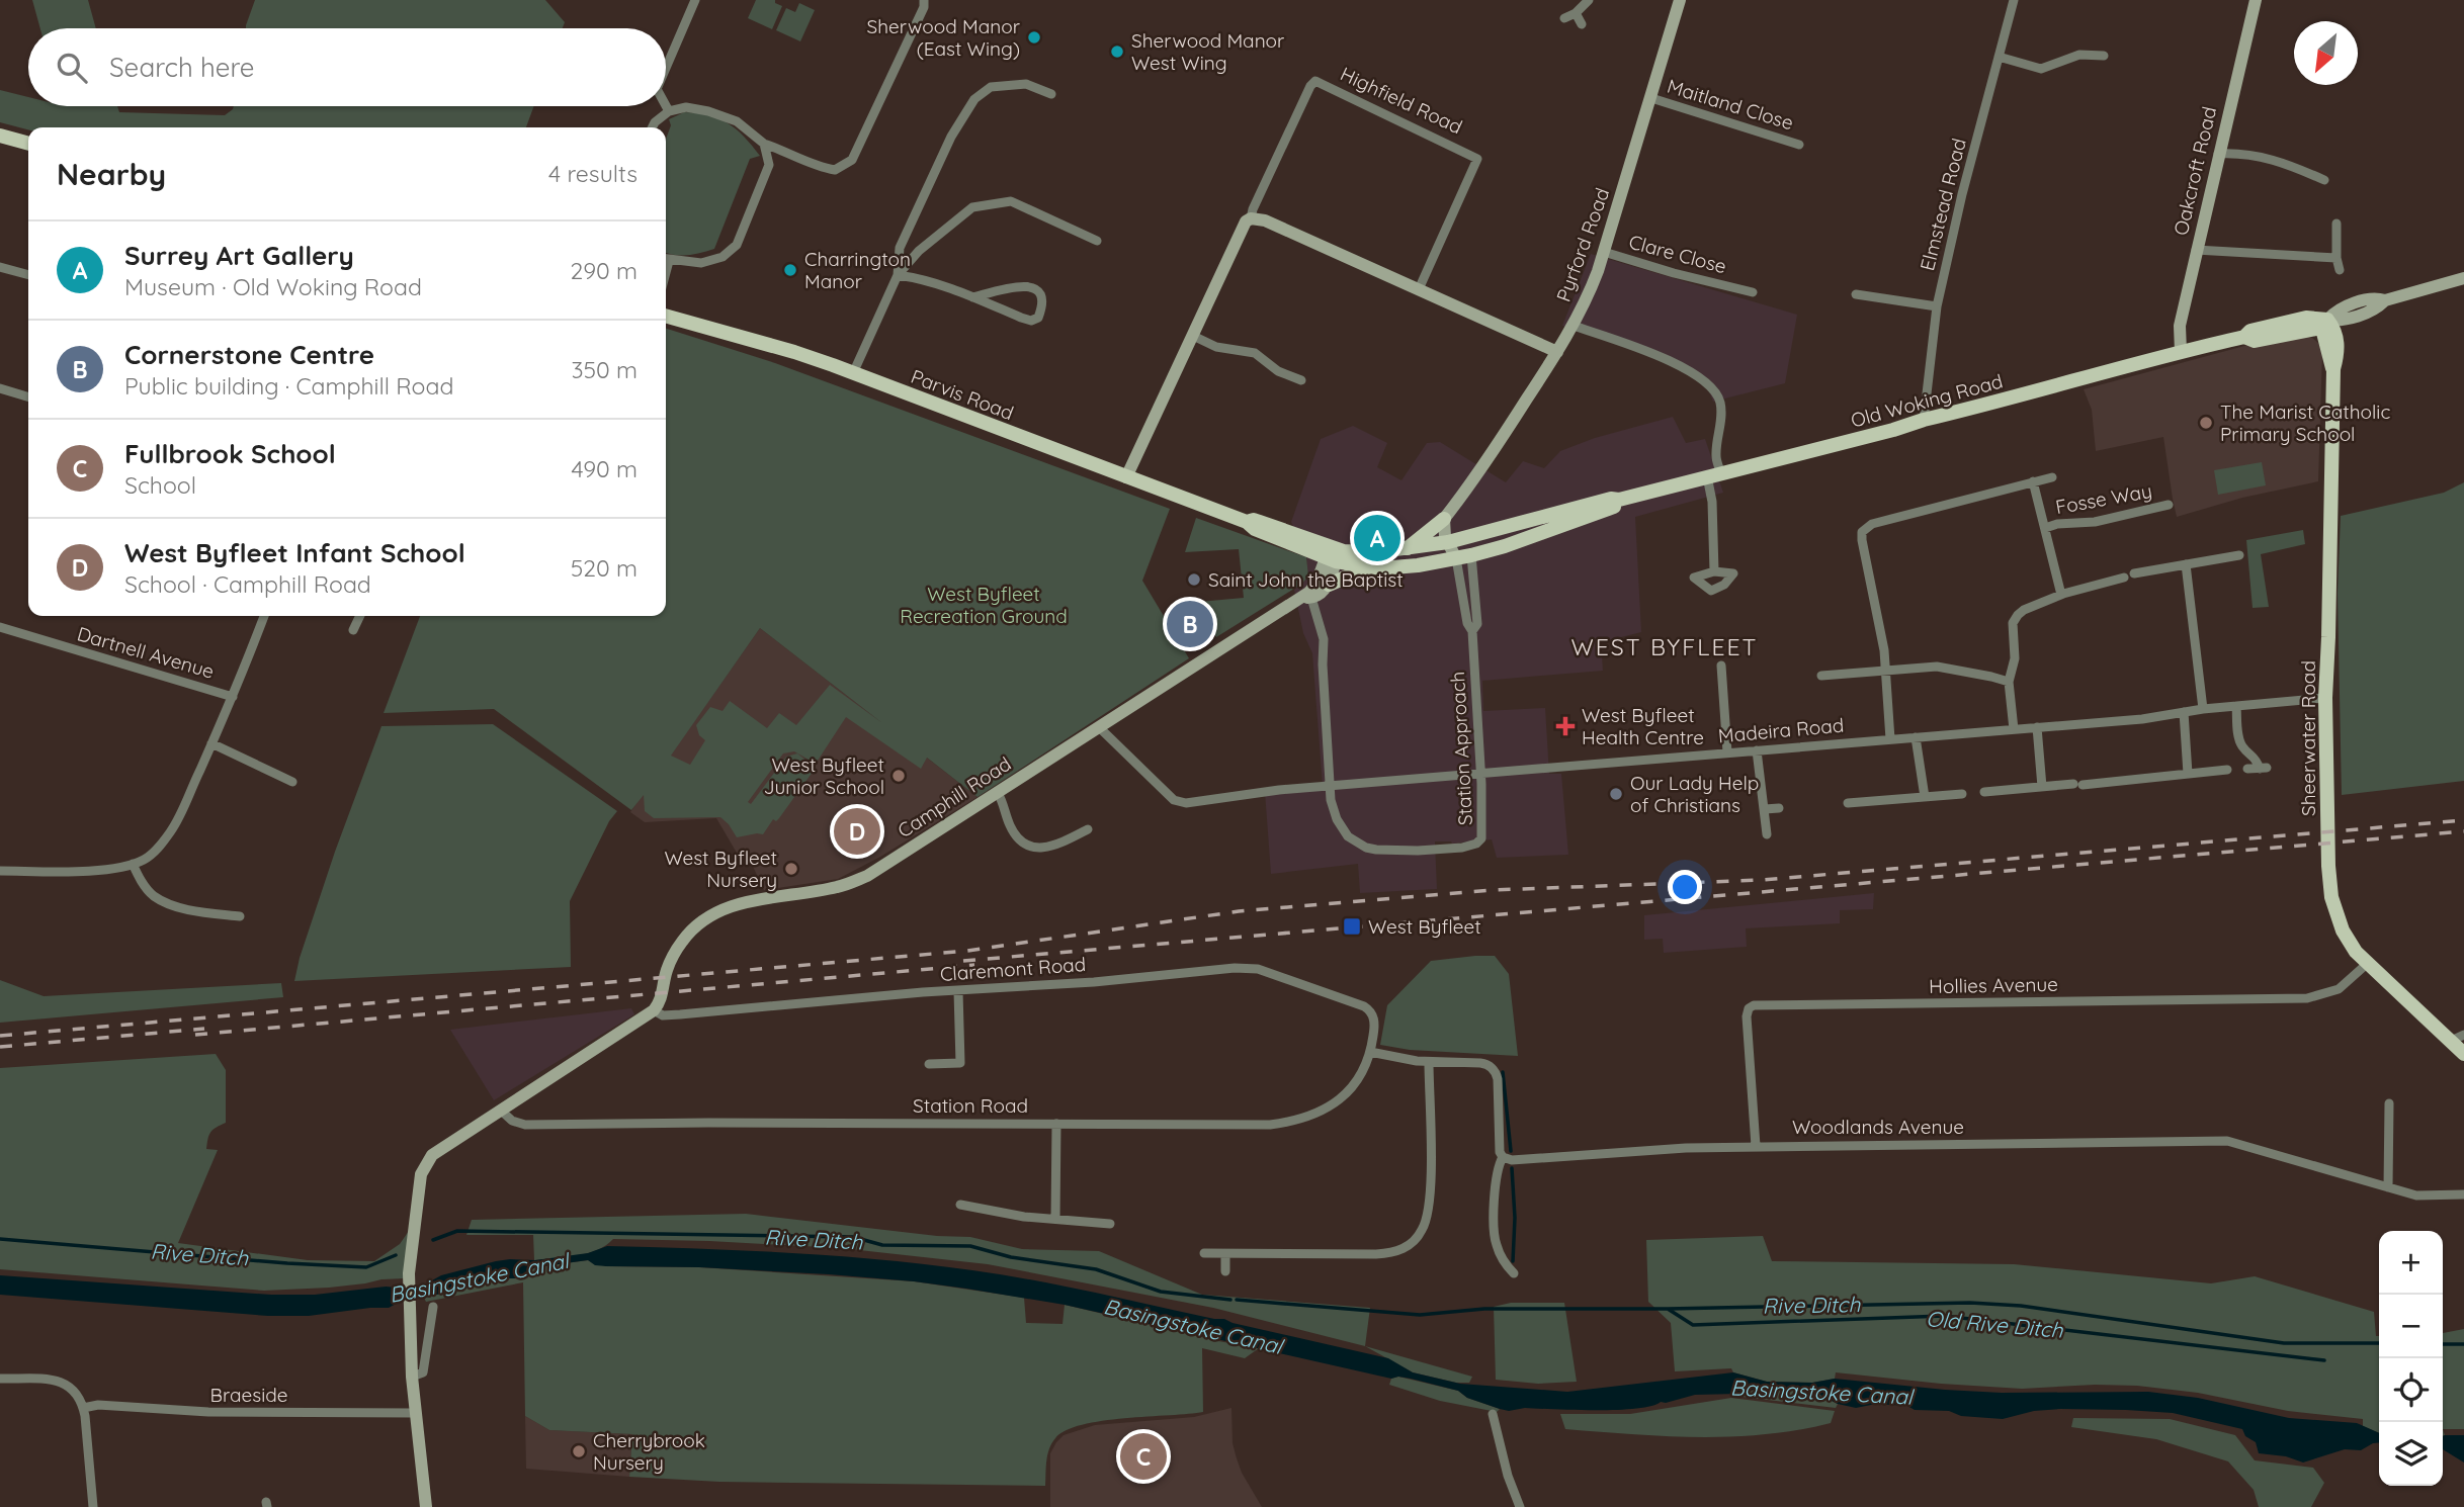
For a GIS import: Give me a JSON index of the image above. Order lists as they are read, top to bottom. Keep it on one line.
{"streets":{"main road":["Parvis Road","Old Woking Road","Sheerwater Road"],"street":["Highfield Road","Maitland Close","Oakcroft Road","Elmstead Road","Pyrford Road","Clare Close","Fosse Way","Dartnell Avenue","Madeira Road","Station Approach","Camphill Road","Claremont Road","Hollies Avenue","Station Road","Woodlands Avenue","Braeside"]},"crossings":[["Highfield Road","Parvis Road"],["Maitland Close","Pyrford Road"],["Oakcroft Road","Old Woking Road"],["Elmstead Road","Old Woking Road"],["Pyrford Road","Clare Close"],["Parvis Road","Old Woking Road"],["Parvis Road","Camphill Road"],["Old Woking Road","Sheerwater Road"],["Old Woking Road","Station Approach"],["Old Woking Road","Camphill Road"],["Madeira Road","Sheerwater Road"],["Madeira Road","Station Approach"],["Madeira Road","Camphill Road"],["Sheerwater Road","Hollies Avenue"],["Camphill Road","Claremont Road"],["Claremont Road","Station Road"],["Hollies Avenue","Woodlands Avenue"]],"districts":["WEST BYFLEET"],"water":["Rive Ditch","Basingstoke Canal","Old Rive Ditch"],"parks":["West Byfleet Recreation Ground"],"places":{"other":["Sherwood Manor (East Wing)","Sherwood Manor West Wing","Charrington Manor","The Marist Catholic Primary School","Saint John the Baptist","West Byfleet Junior School","Our Lady Help of Christians","West Byfleet Nursery","Cherrybrook Nursery"],"health":["West Byfleet Health Centre"],"transit":["West Byfleet"]},"north":"bottom left","page":{"search":"Search here","heading":["Nearby","4 results"],"list":[{"mark":"A","name":"Surrey Art Gallery","note":"Museum · Old Woking Road","value":"290 m"},{"mark":"B","name":"Cornerstone Centre","note":"Public building · Camphill Road","value":"350 m"},{"mark":"C","name":"Fullbrook School","note":"School","value":"490 m"},{"mark":"D","name":"West Byfleet Infant School","note":"School · Camphill Road","value":"520 m"}],"pins":["A","B","D","C"],"map_buttons":["+","−"]}}
